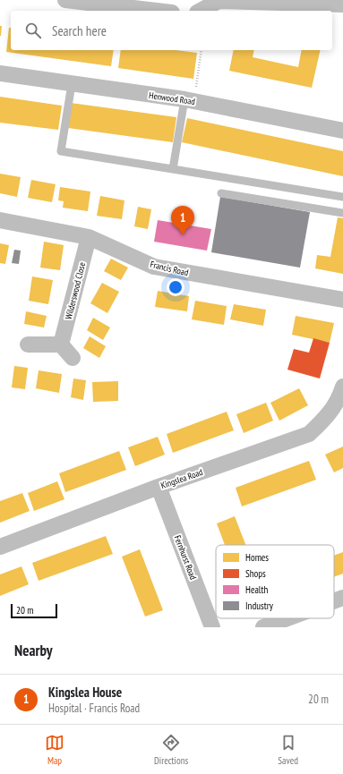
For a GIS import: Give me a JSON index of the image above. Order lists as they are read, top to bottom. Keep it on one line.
{"streets":{"street":["Henwood Road","Francis Road","Wilderswood Close","Kingslea Road","Fernhurst Road"]},"crossings":[["Francis Road","Wilderswood Close"],["Kingslea Road","Fernhurst Road"]],"legend":["Homes","Shops","Health","Industry"],"scale_bar":"20 m","page":{"search":"Search here","pins":"1","scale":"20 m","heading":"Nearby","list":[{"mark":"1","name":"Kingslea House","note":"Hospital · Francis Road","value":"20 m"}],"nav":["Map","Directions","Saved"]}}
